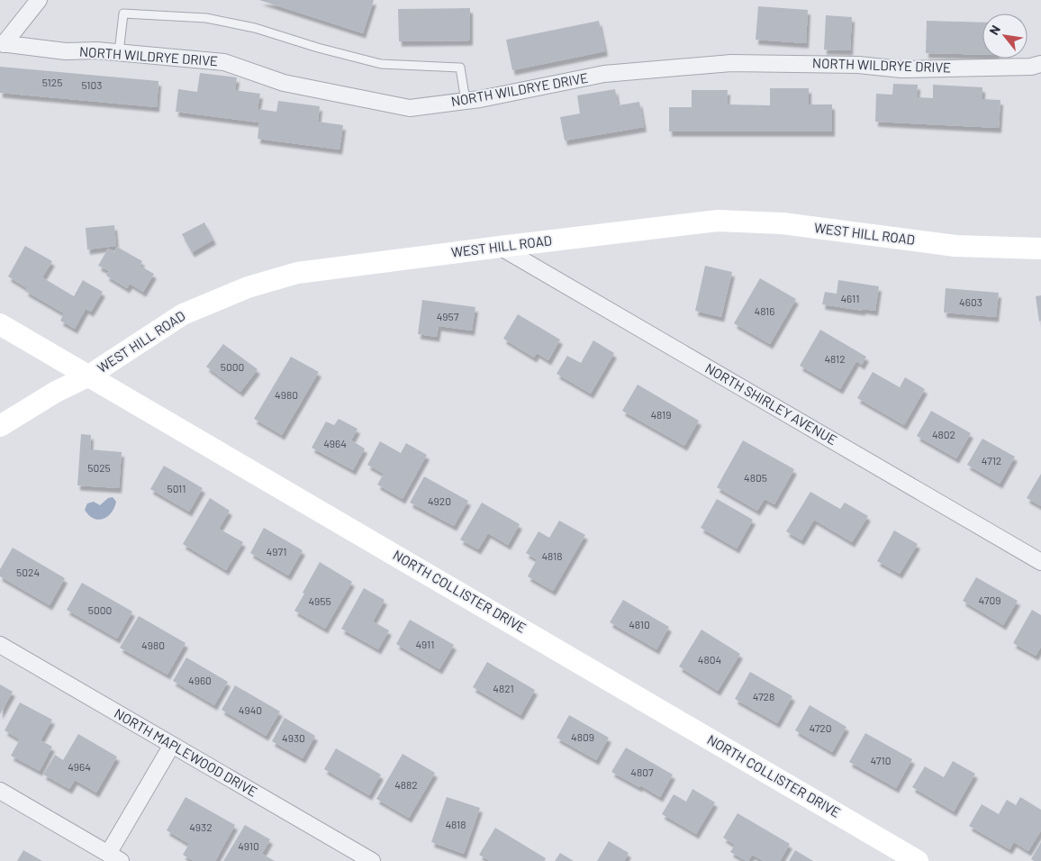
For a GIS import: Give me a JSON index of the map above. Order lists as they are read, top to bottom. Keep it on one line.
{"streets":{"street":["NORTH WILDRYE DRIVE","WEST HILL ROAD","NORTH SHIRLEY AVENUE","NORTH COLLISTER DRIVE","NORTH MAPLEWOOD DRIVE"]},"crossings":[["WEST HILL ROAD","NORTH SHIRLEY AVENUE"],["WEST HILL ROAD","NORTH COLLISTER DRIVE"]],"house_numbers":["5125","5103","4611","4603","4816","4957","4812","5000","4980","4819","4802","4964","4712","5025","4805","5011","4920","4971","4818","5024","4709","4955","5000","4810","4911","4980","4804","4960","4821","4728","4940","4720","4809","4930","4710","4964","4807","4882","4818","4932","4910"],"north":"top left"}
